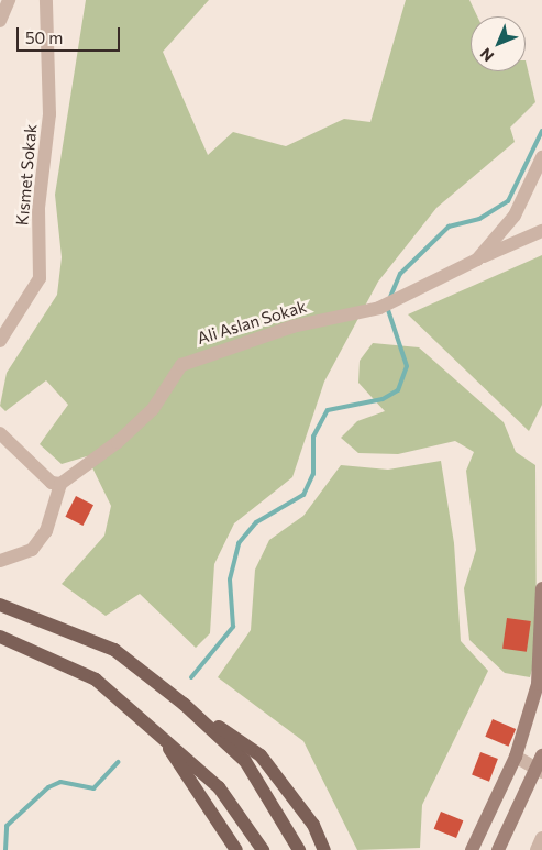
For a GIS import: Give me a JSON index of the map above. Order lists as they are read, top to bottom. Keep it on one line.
{"streets":{"street":["Kısmet Sokak","Ali Aslan Sokak"]},"scale_bar":"50 m","north":"bottom left"}
